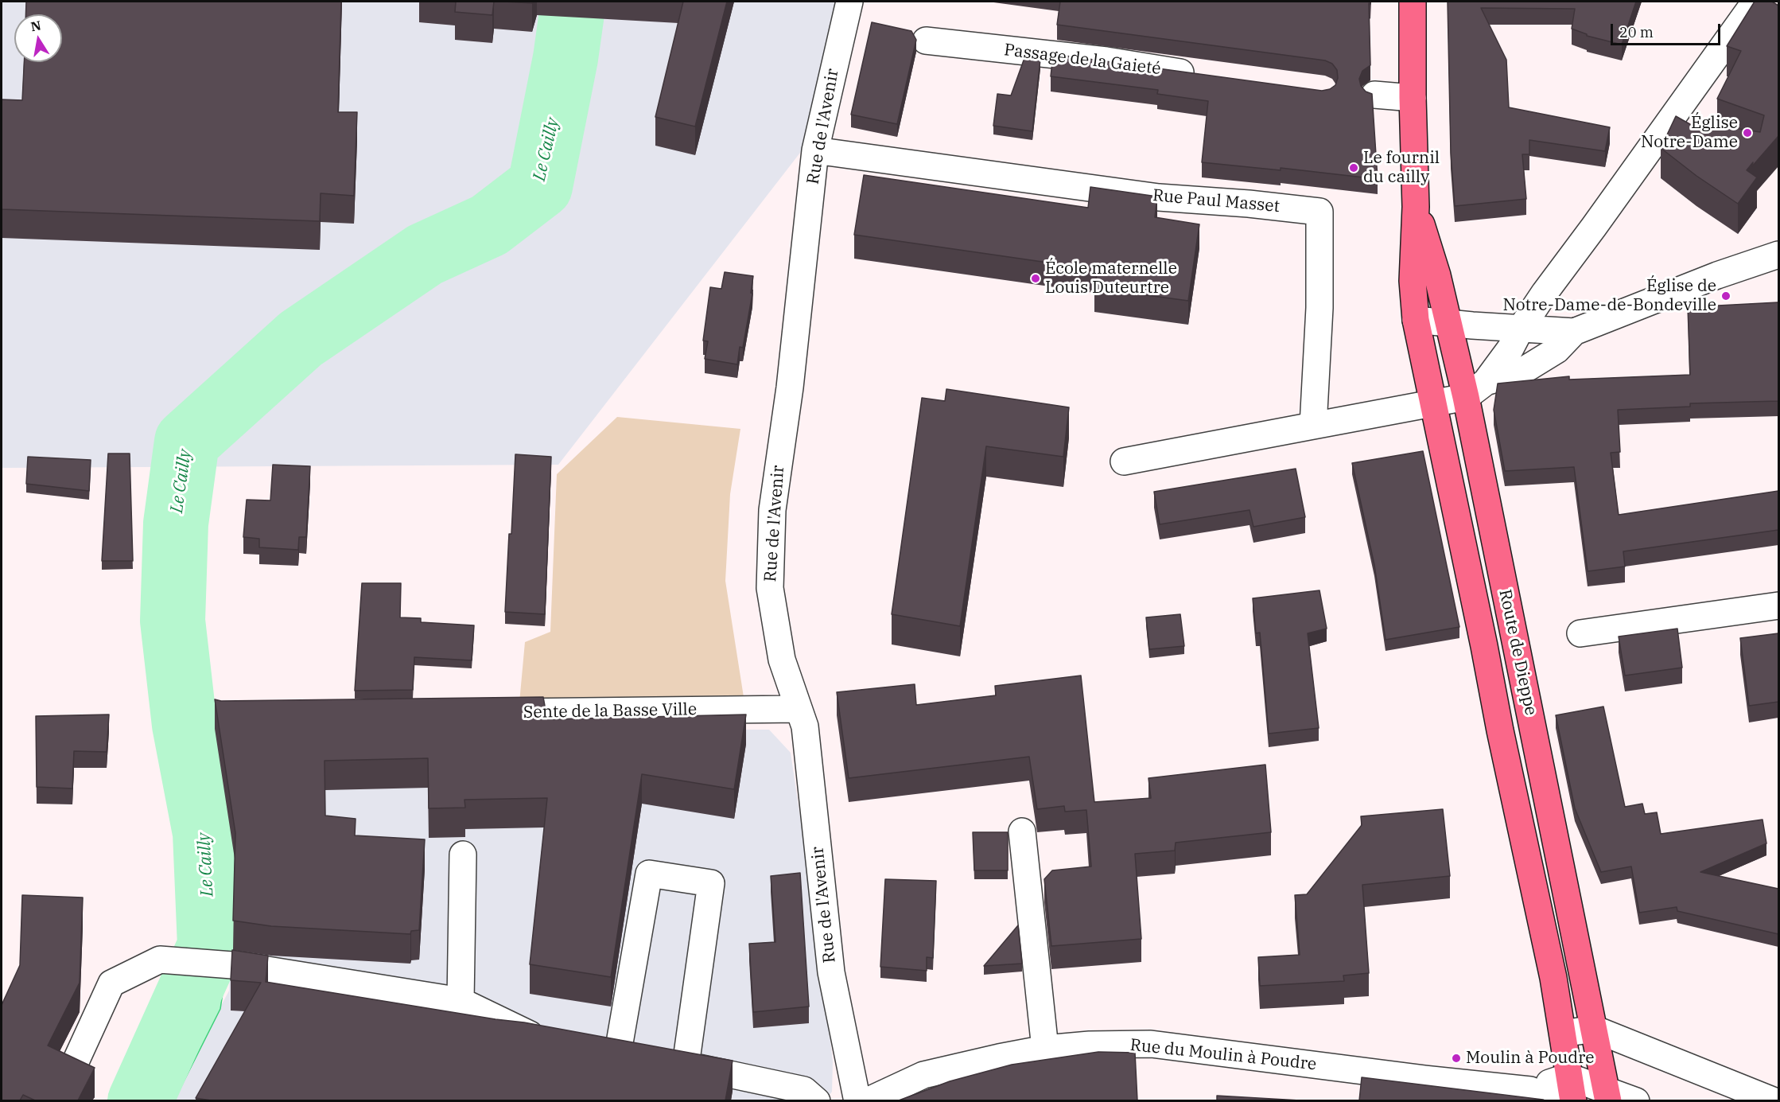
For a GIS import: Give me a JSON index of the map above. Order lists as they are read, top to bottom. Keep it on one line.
{"streets":{"main road":["Route de Dieppe"],"street":["Passage de la Gaieté","Rue de l'Avenir","Rue Paul Masset","Sente de la Basse Ville","Rue du Moulin à Poudre"]},"crossings":[["Rue de l'Avenir","Rue Paul Masset"],["Rue de l'Avenir","Sente de la Basse Ville"],["Route de Dieppe","Rue du Moulin à Poudre"]],"water":["Le Cailly"],"places":["Église Notre-Dame","Le fournil du cailly","École maternelle Louis Duteurtre","Église de Notre-Dame-de-Bondeville","Moulin à Poudre"],"scale_bar":"20 m","north":"top"}
